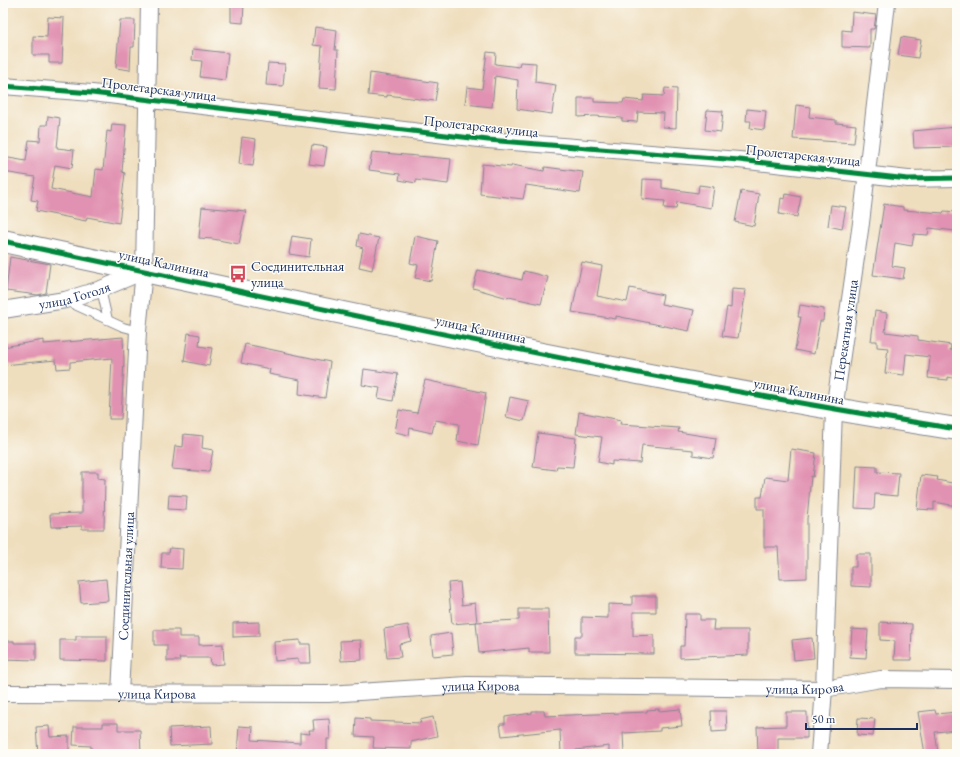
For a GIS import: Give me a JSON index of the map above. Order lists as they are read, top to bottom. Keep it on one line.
{"streets":{"street":["Пролетарская улица","улица Калинина","улица Гоголя","Перекатная улица","Соединительная улица","улица Кирова"]},"crossings":[["Пролетарская улица","Перекатная улица"],["Пролетарская улица","Соединительная улица"],["улица Калинина","улица Гоголя"],["улица Калинина","Перекатная улица"],["улица Калинина","Соединительная улица"],["улица Гоголя","Соединительная улица"],["Перекатная улица","улица Кирова"],["Соединительная улица","улица Кирова"]],"places":{"bus stop":["Соединительная улица"]},"scale_bar":"50 m"}
